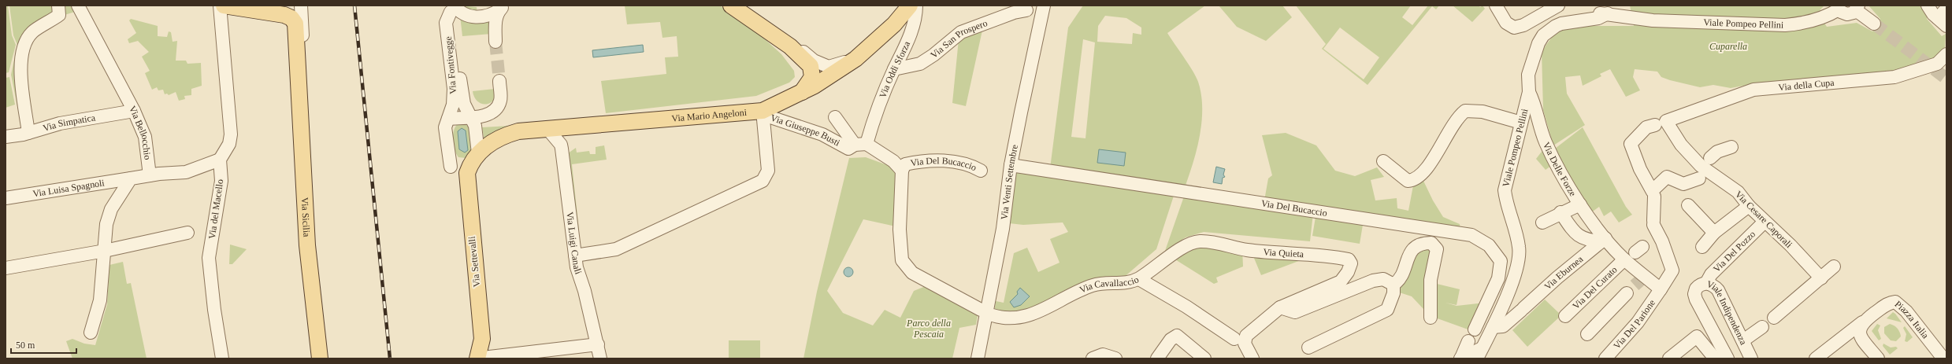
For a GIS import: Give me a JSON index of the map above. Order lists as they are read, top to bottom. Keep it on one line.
{"streets":{"main road":["Via Mario Angeloni","Via Sicilia","Via Settevalli"],"street":["Viale Pompeo Pellini","Via San Prospero","Via Fontivegge","Via Oddi Sforza","Via della Cupa","Via Simpatica","Via Giuseppe Busti","Via Bellocchio","Via Del Bucaccio","Via Delle Forze","Via Venti Settembre","Via Luisa Spagnoli","Via del Macello","Via Cesare Caporali","Via Luigi Canali","Via Del Pozzo","Via Quieta","Via Eburnea","Via Cavallaccio","Via Del Curato","Viale Indipendenza","Piazza Italia","Via Del Parione"]},"crossings":[["Viale Pompeo Pellini","Via Delle Forze"],["Viale Pompeo Pellini","Via Eburnea"],["Via San Prospero","Via Oddi Sforza"],["Via Fontivegge","Via Mario Angeloni"],["Via Fontivegge","Via Settevalli"],["Via Oddi Sforza","Via Giuseppe Busti"],["Via della Cupa","Via Cesare Caporali"],["Via della Cupa","Via Del Parione"],["Via Mario Angeloni","Via Giuseppe Busti"],["Via Mario Angeloni","Via Luigi Canali"],["Via Mario Angeloni","Via Settevalli"],["Via Simpatica","Via Bellocchio"],["Via Giuseppe Busti","Via Del Bucaccio"],["Via Del Bucaccio","Via Venti Settembre"],["Via Delle Forze","Via Eburnea"],["Via Delle Forze","Via Del Curato"],["Via Delle Forze","Via Del Parione"],["Via Cesare Caporali","Via Del Pozzo"],["Via Del Pozzo","Viale Indipendenza"],["Via Quieta","Via Cavallaccio"]],"parks":["Cuparella","Parco della Pescaia"],"scale_bar":"50 m"}
